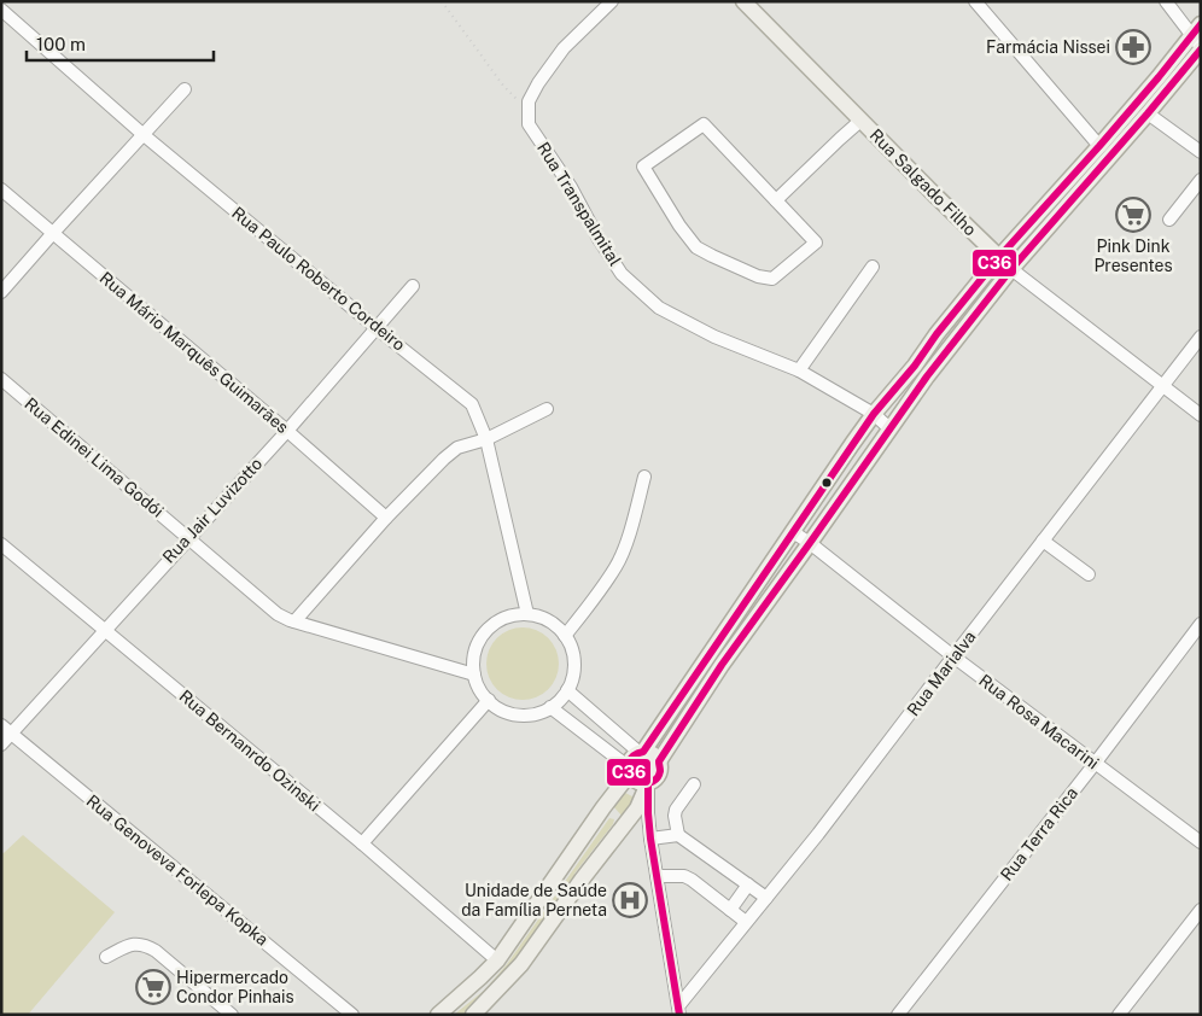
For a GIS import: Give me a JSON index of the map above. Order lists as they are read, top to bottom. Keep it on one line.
{"streets":{"main road":["Rua Salgado Filho"],"street":["Rua Transpalmital","Rua Paulo Roberto Cordeiro","Rua Mário Marquês Guimarães","Rua Edinei Lima Godói","Rua Jair Luvizotto","Rua Marialva","Rua Rosa Macarini","Rua Bernanrdo Ozinski","Rua Terra Rica","Rua Genoveva Forlepa Kopka"]},"crossings":[["Rua Salgado Filho","Rua Marialva"],["Rua Paulo Roberto Cordeiro","Rua Edinei Lima Godói"],["Rua Paulo Roberto Cordeiro","Rua Jair Luvizotto"],["Rua Mário Marquês Guimarães","Rua Jair Luvizotto"],["Rua Edinei Lima Godói","Rua Jair Luvizotto"],["Rua Jair Luvizotto","Rua Bernanrdo Ozinski"],["Rua Jair Luvizotto","Rua Genoveva Forlepa Kopka"],["Rua Marialva","Rua Rosa Macarini"],["Rua Rosa Macarini","Rua Terra Rica"]],"places":{"pharmacy":["Farmácia Nissei"],"supermarket":["Pink Dink Presentes","Hipermercado Condor Pinhais"],"hospital":["Unidade de Saúde da Família Perneta"]},"lines":["transit line C36"],"scale_bar":"100 m"}
